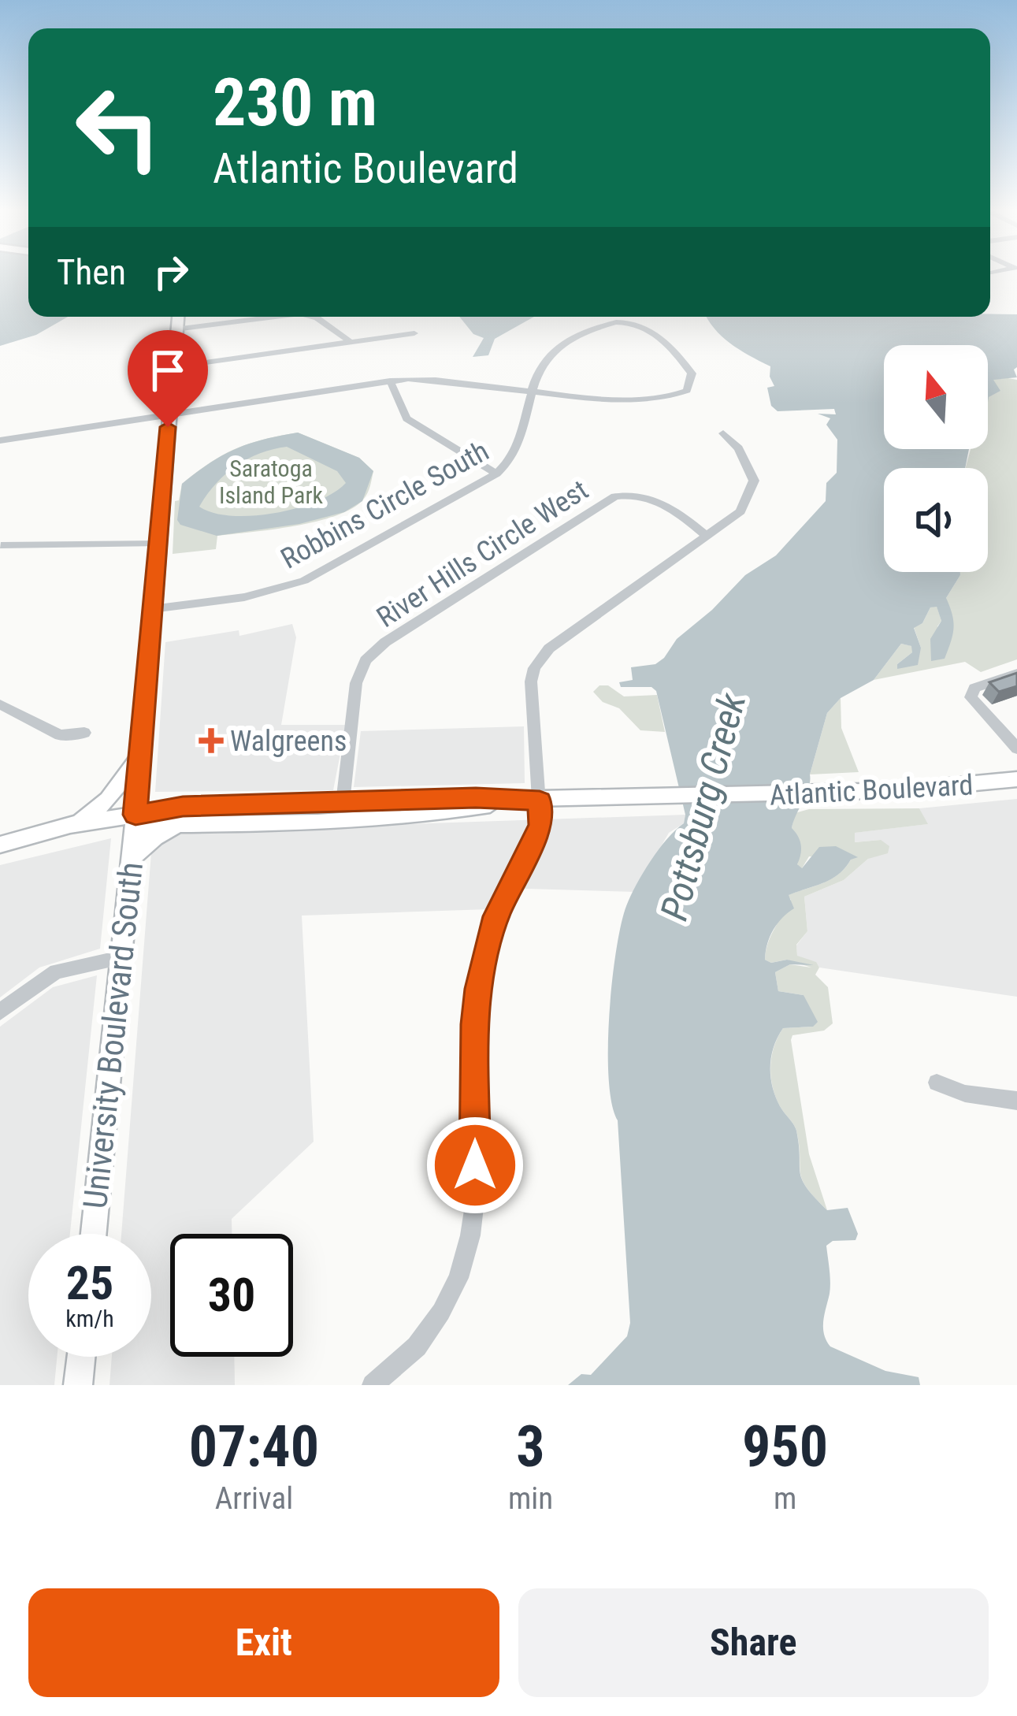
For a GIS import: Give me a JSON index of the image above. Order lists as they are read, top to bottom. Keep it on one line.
{"streets":{"main road":["Atlantic Boulevard","University Boulevard South"],"street":["Robbins Circle South","River Hills Circle West"]},"crossings":[["Robbins Circle South","University Boulevard South"],["River Hills Circle West","Atlantic Boulevard"],["Atlantic Boulevard","University Boulevard South"]],"water":["Pottsburg Creek"],"parks":["Saratoga Island Park"],"places":{"health":["Walgreens"]},"north":"top","page":{"turn":["230 m","Atlantic Boulevard"],"then":"Then","speed":"25 km/h","limit":"30","eta":["07:40","Arrival","3","min","950","m"],"buttons":["Exit","Share"]}}
